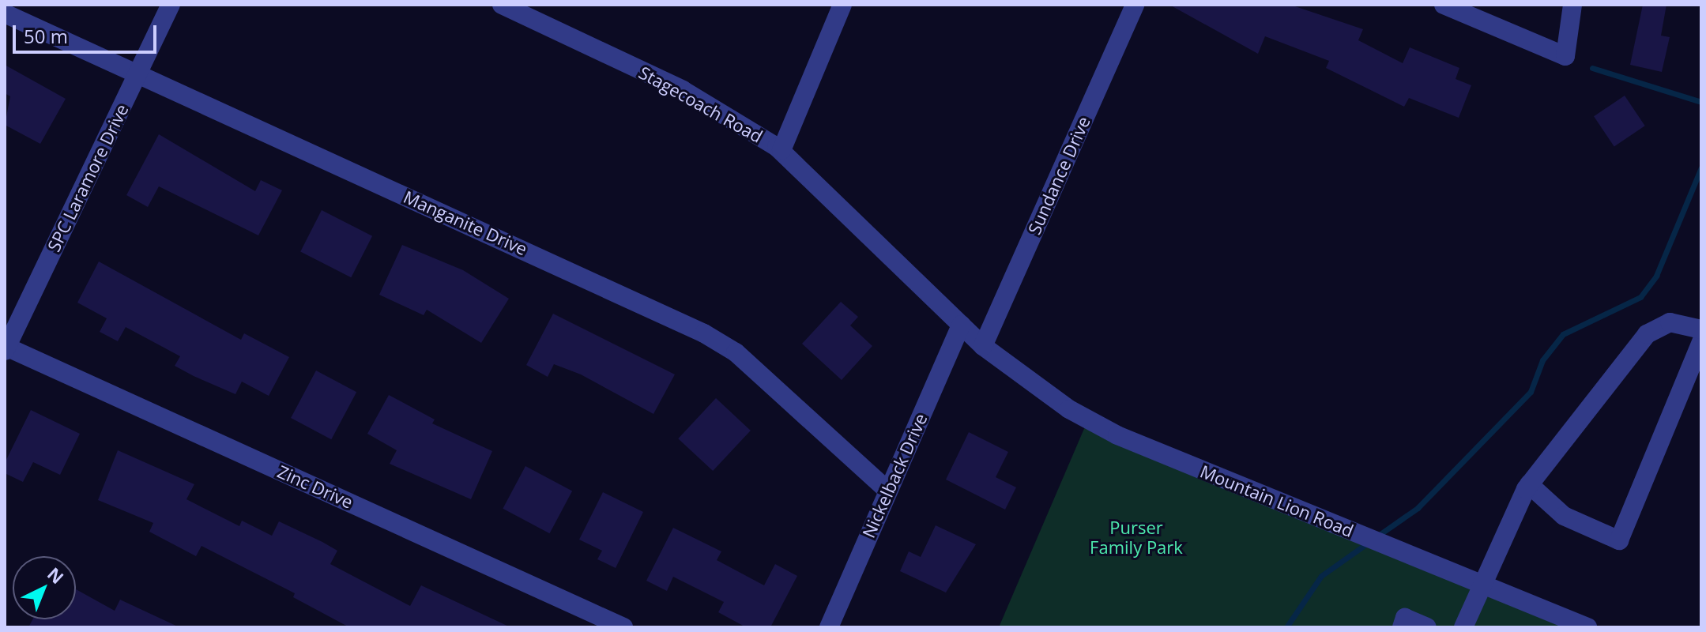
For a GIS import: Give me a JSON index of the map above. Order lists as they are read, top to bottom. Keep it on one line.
{"streets":{"street":["Stagecoach Road","Sundance Drive","SPC Laramore Drive","Manganite Drive","Nickelback Drive","Zinc Drive","Mountain Lion Road"]},"crossings":[["Stagecoach Road","Sundance Drive"],["Stagecoach Road","Nickelback Drive"],["Stagecoach Road","Mountain Lion Road"],["Sundance Drive","Mountain Lion Road"],["SPC Laramore Drive","Manganite Drive"],["SPC Laramore Drive","Zinc Drive"],["Manganite Drive","Nickelback Drive"]],"parks":["Purser Family Park"],"scale_bar":"50 m","north":"top right"}
